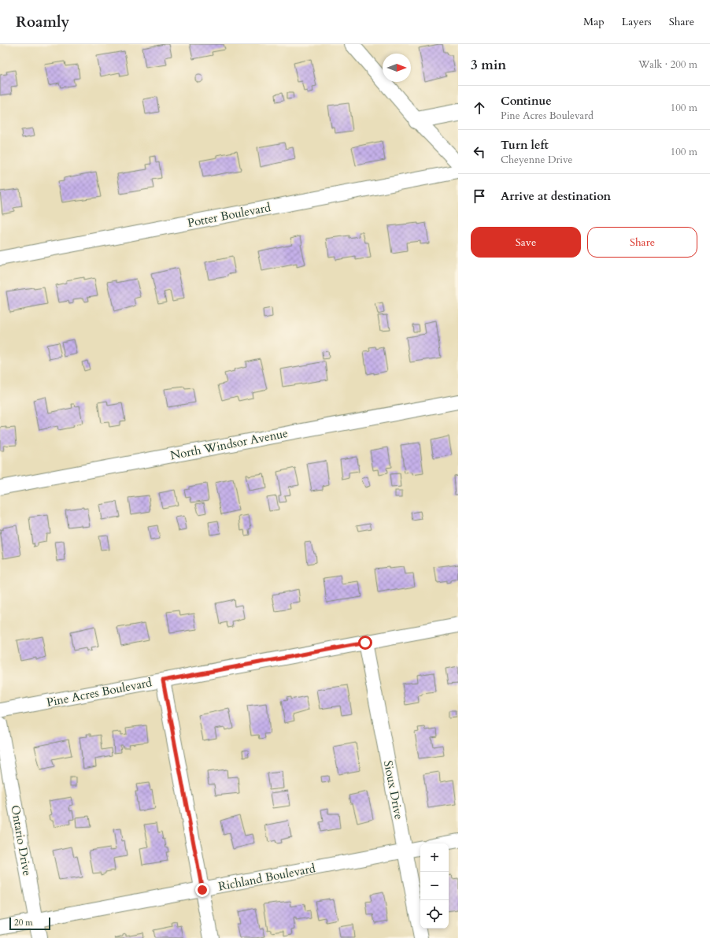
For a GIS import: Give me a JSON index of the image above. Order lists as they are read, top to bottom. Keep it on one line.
{"streets":{"street":["Potter Boulevard","North Windsor Avenue","Pine Acres Boulevard","Sioux Drive","Ontario Drive","Richland Boulevard"]},"crossings":[["Pine Acres Boulevard","Sioux Drive"],["Sioux Drive","Richland Boulevard"],["Ontario Drive","Richland Boulevard"]],"scale_bar":"20 m","north":"right","page":{"header":"Roamly","nav":["Map","Layers","Share"],"heading":["3 min","Walk · 200 m"],"list":[["Continue","Pine Acres Boulevard","100 m"],["Turn left","Cheyenne Drive","100 m"],"Arrive at destination"],"buttons":["Save","Share"],"map_buttons":["+","−"],"scale":"20 m"}}
